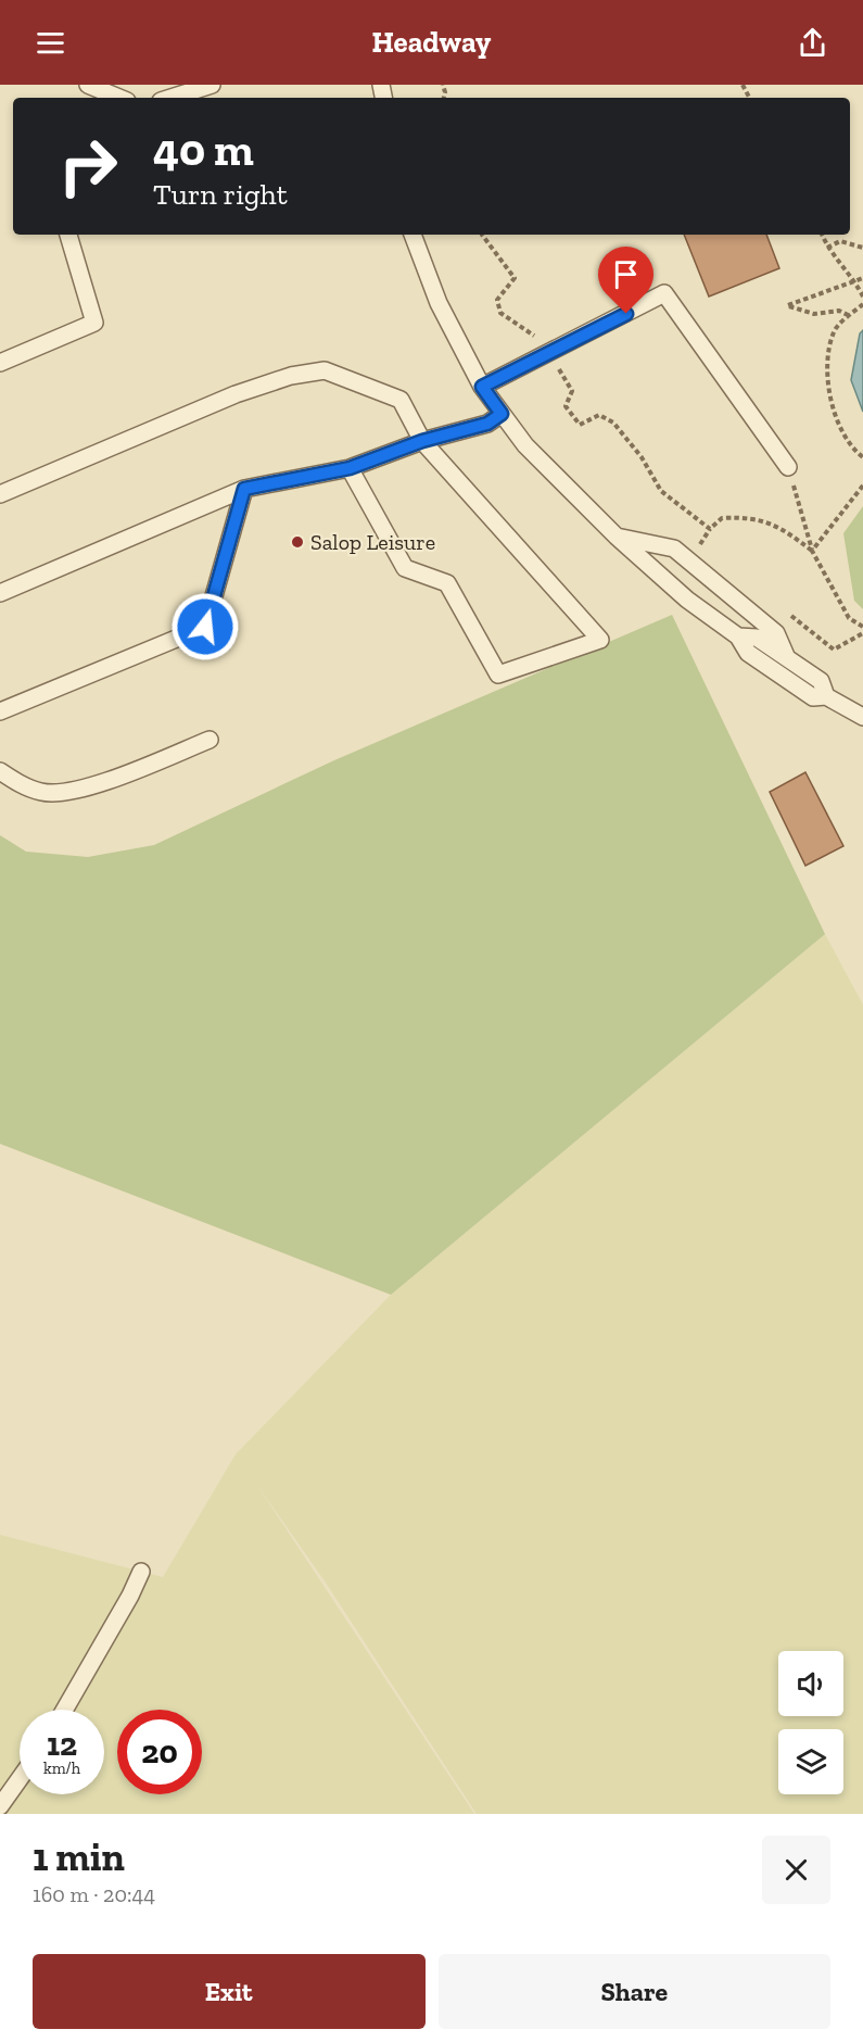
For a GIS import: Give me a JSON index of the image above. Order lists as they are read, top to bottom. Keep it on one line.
{"places":["Salop Leisure"],"page":{"header":"Headway","turn":["40 m","Turn right"],"speed":"12 km/h","limit":"20","heading":["1 min","160 m · 20:44"],"buttons":["Exit","Share"]}}
